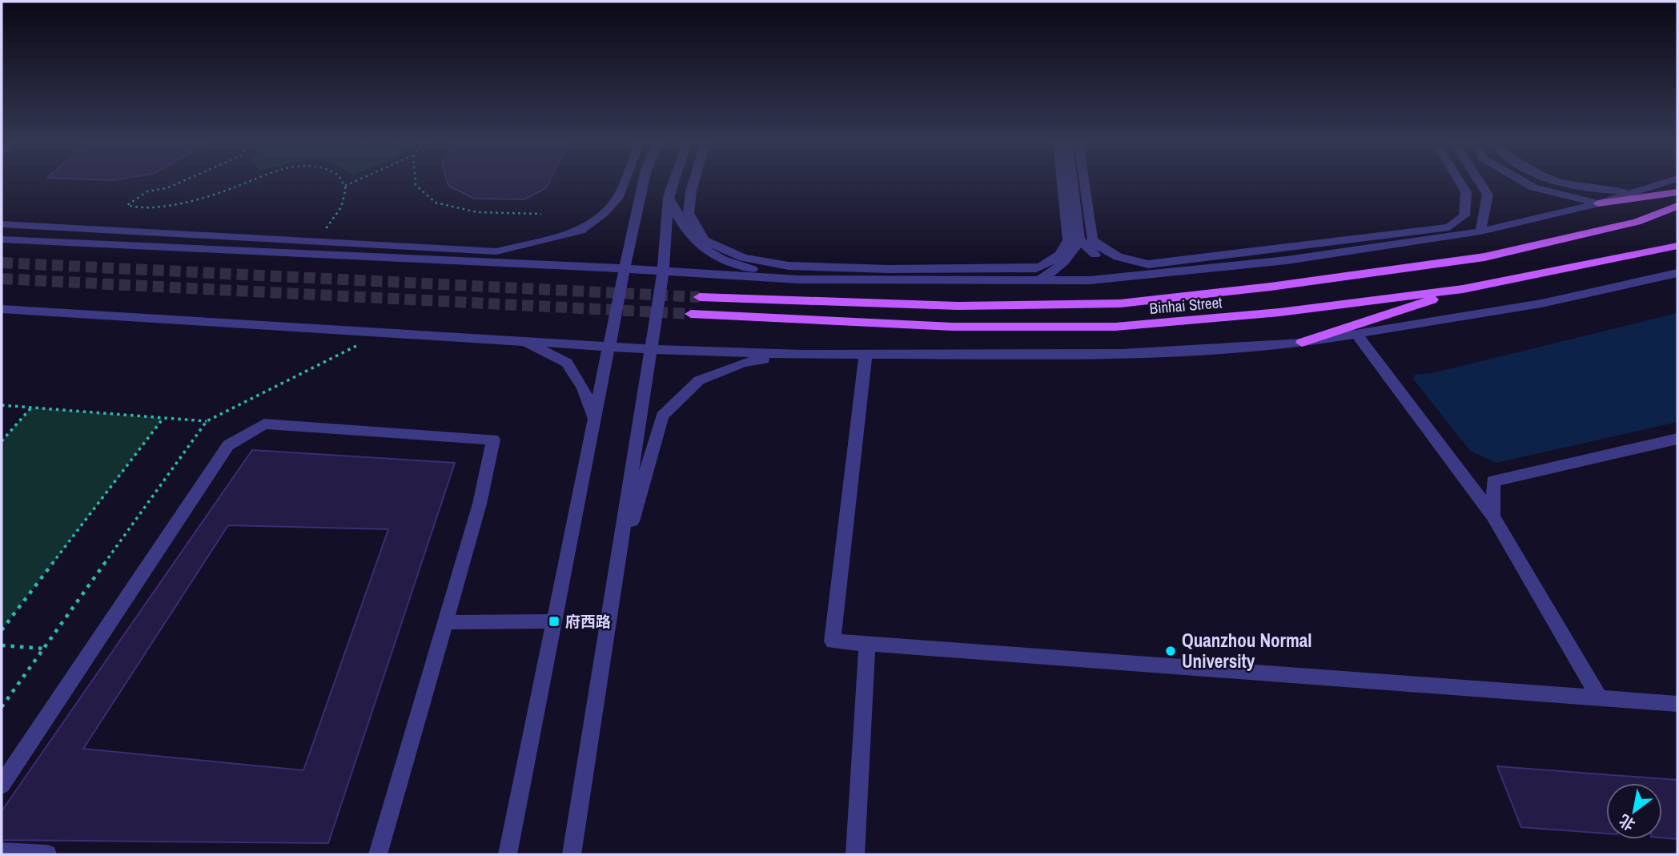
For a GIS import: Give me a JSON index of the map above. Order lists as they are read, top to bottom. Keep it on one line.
{"streets":{"main road":["Binhai Street"]},"places":{"transit":["府西路"],"other":["Quanzhou Normal University"]},"north":"bottom left"}
